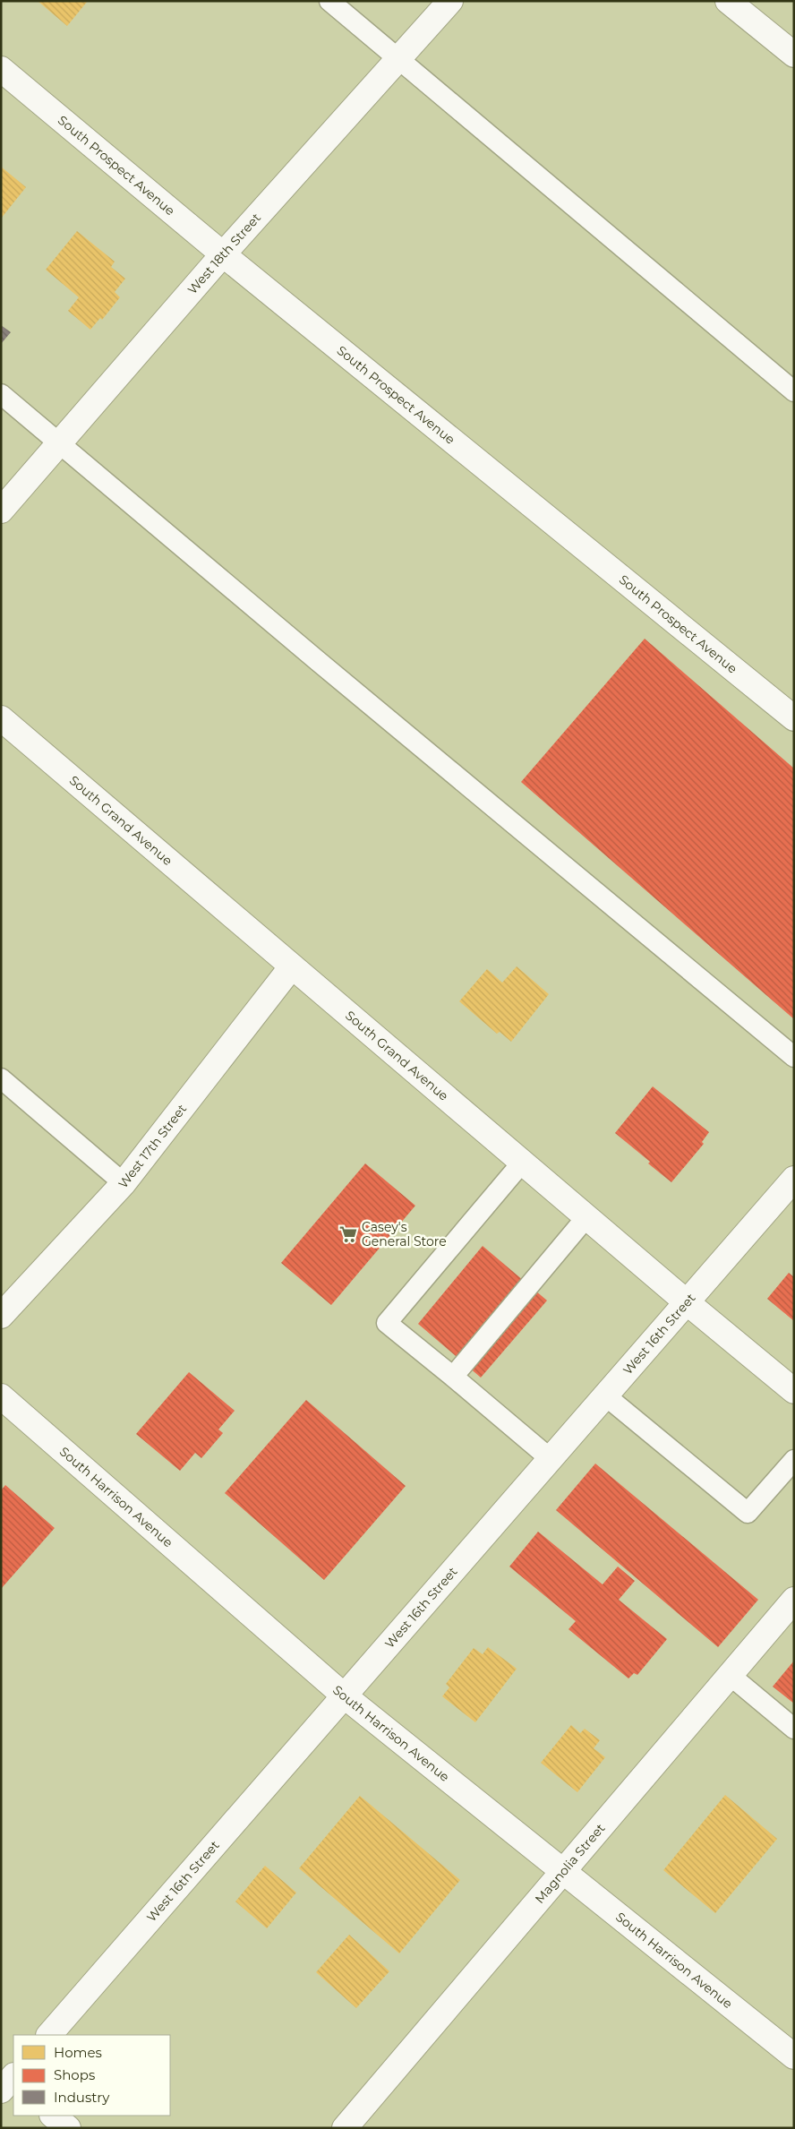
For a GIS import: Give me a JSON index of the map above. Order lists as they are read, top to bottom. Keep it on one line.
{"streets":{"street":["South Prospect Avenue","West 18th Street","South Grand Avenue","West 17th Street","West 16th Street","South Harrison Avenue","Magnolia Street"]},"crossings":[["South Prospect Avenue","West 18th Street"],["South Grand Avenue","West 17th Street"],["South Grand Avenue","West 16th Street"],["West 16th Street","South Harrison Avenue"],["South Harrison Avenue","Magnolia Street"]],"places":{"supermarket":["Casey's General Store"]},"legend":["Homes","Shops","Industry"]}
